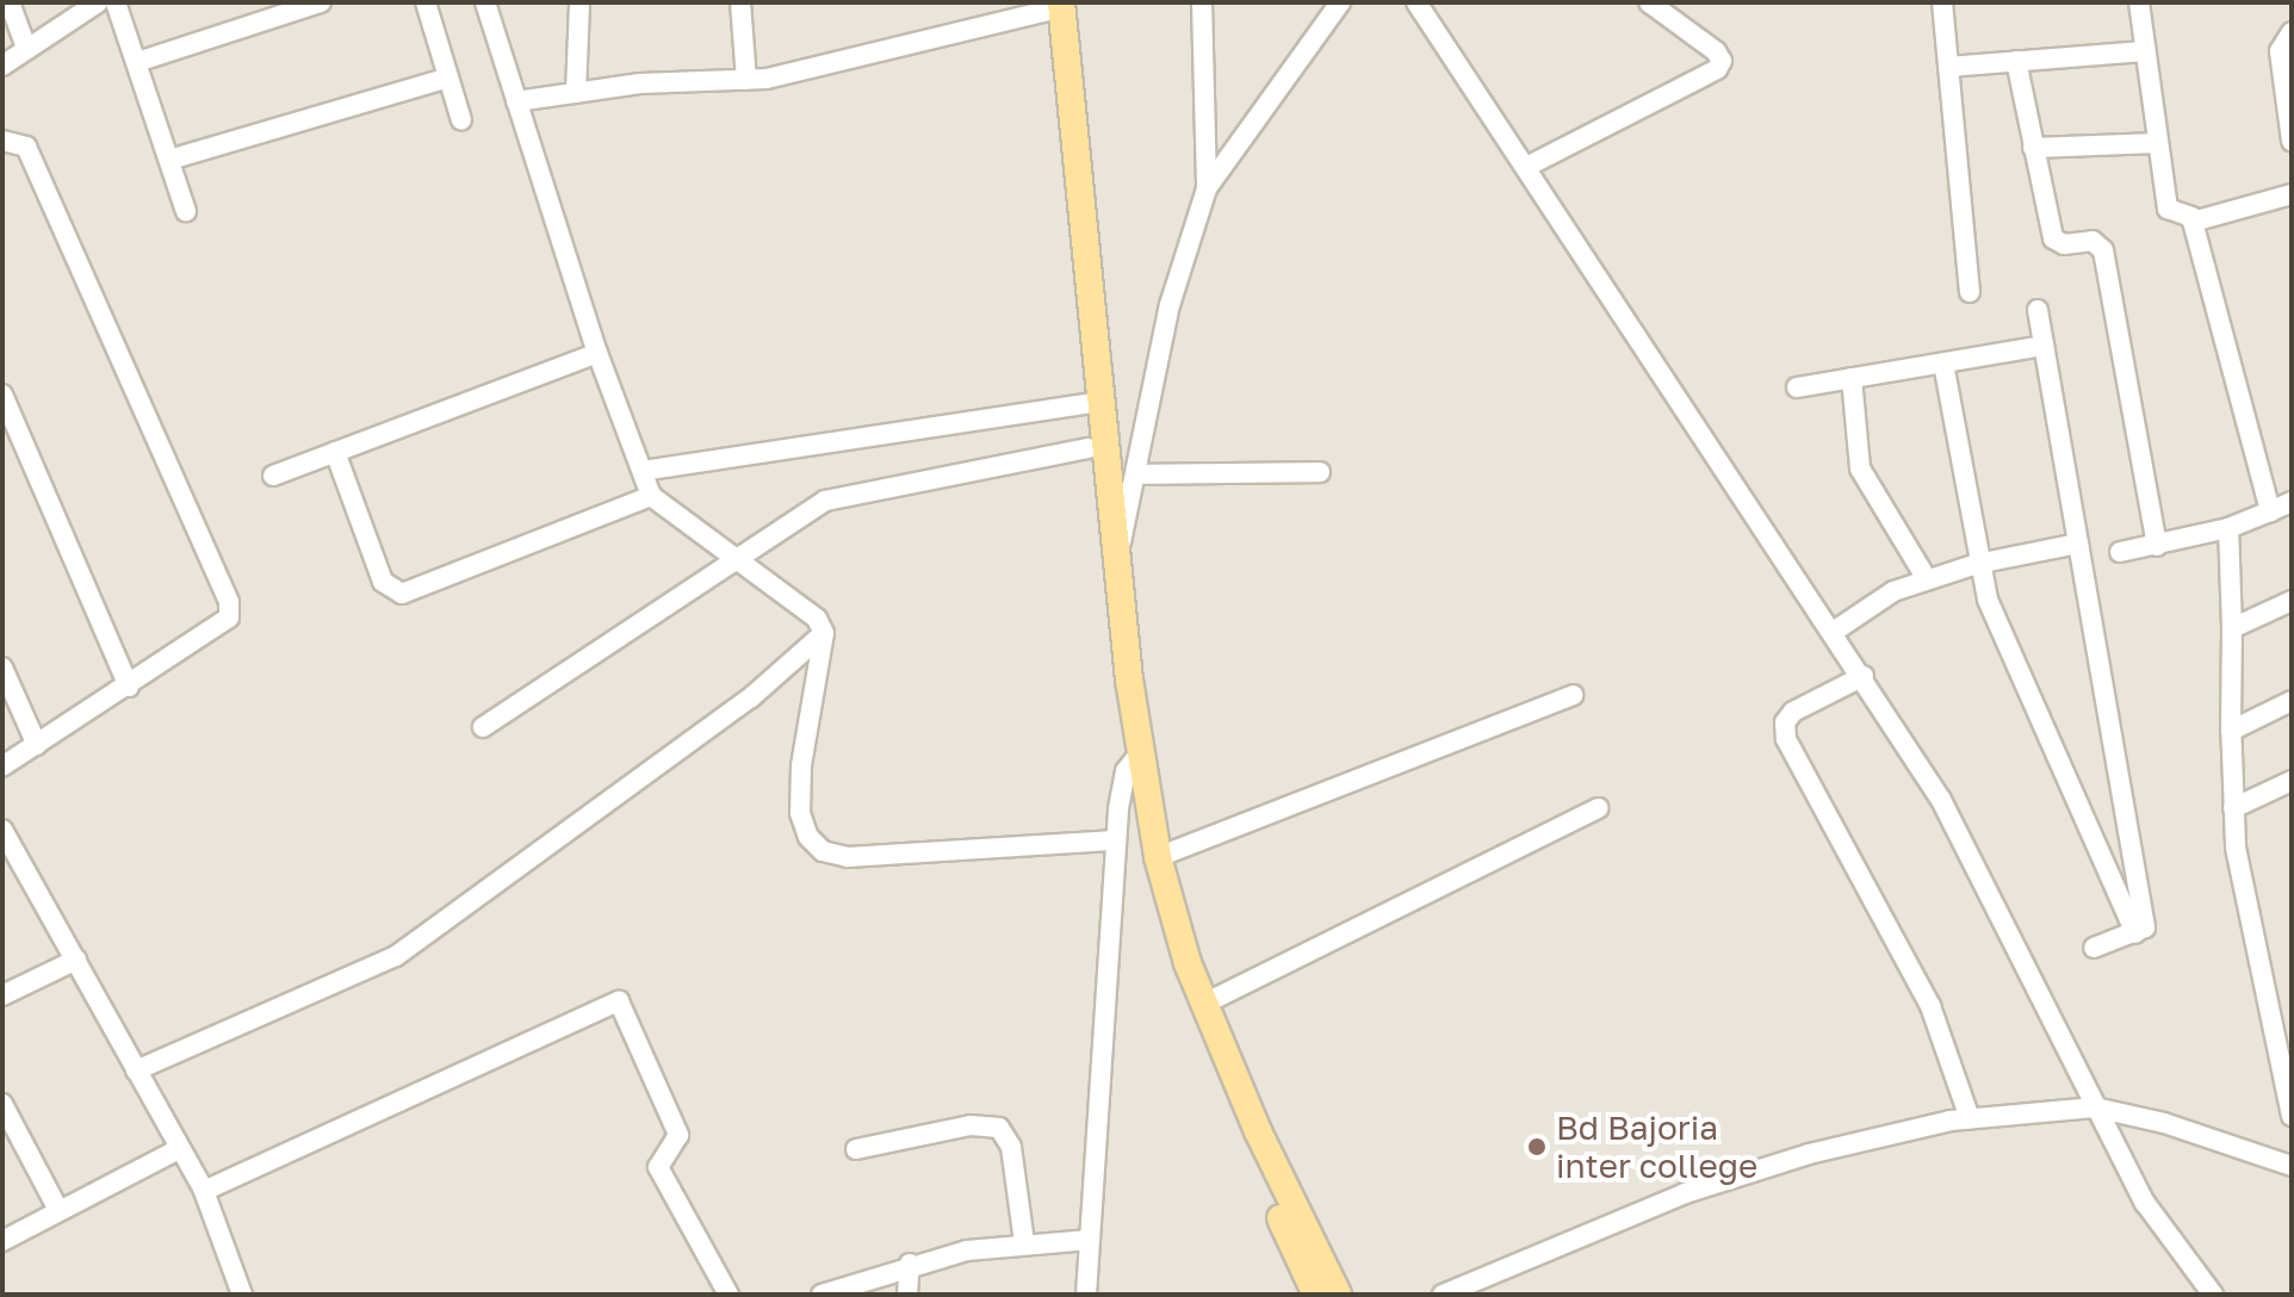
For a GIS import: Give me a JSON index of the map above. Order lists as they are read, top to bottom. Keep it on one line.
{"places":["Bd Bajoria inter college"]}
